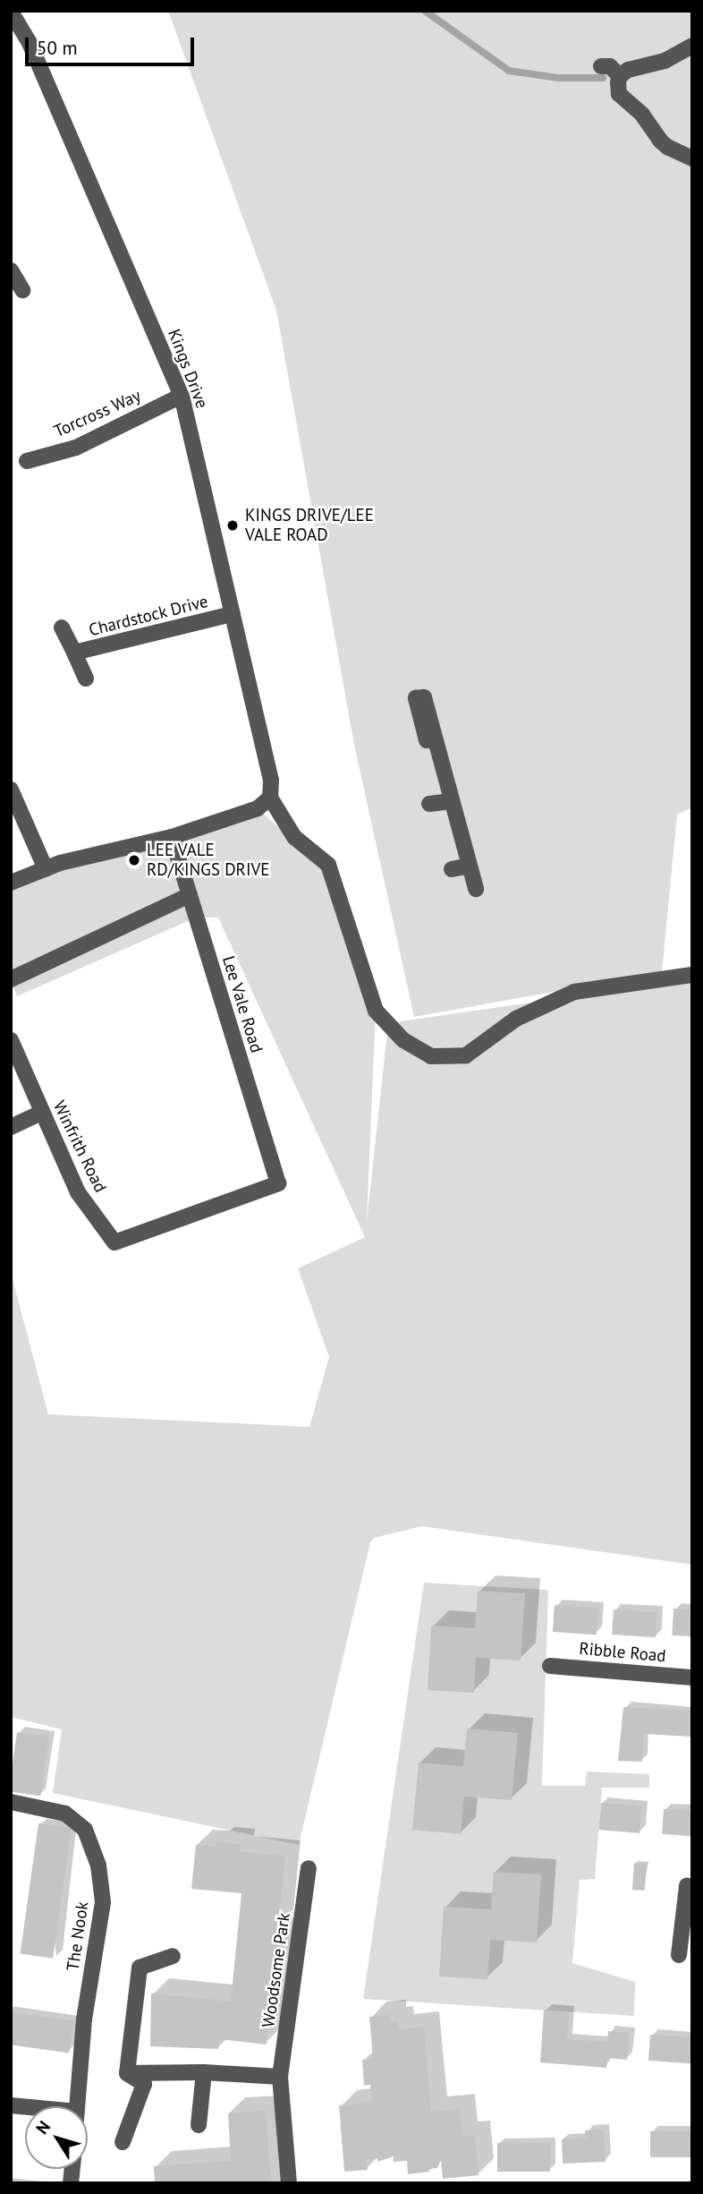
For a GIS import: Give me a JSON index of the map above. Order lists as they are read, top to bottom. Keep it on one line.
{"streets":{"street":["Kings Drive","Torcross Way","Chardstock Drive","Lee Vale Road","Winfrith Road","Ribble Road","The Nook","Woodsome Park"]},"crossings":[["Kings Drive","Torcross Way"],["Kings Drive","Chardstock Drive"],["Lee Vale Road","Winfrith Road"]],"places":["KINGS DRIVE/LEE VALE ROAD","LEE VALE RD/KINGS DRIVE"],"scale_bar":"50 m","north":"top left"}
